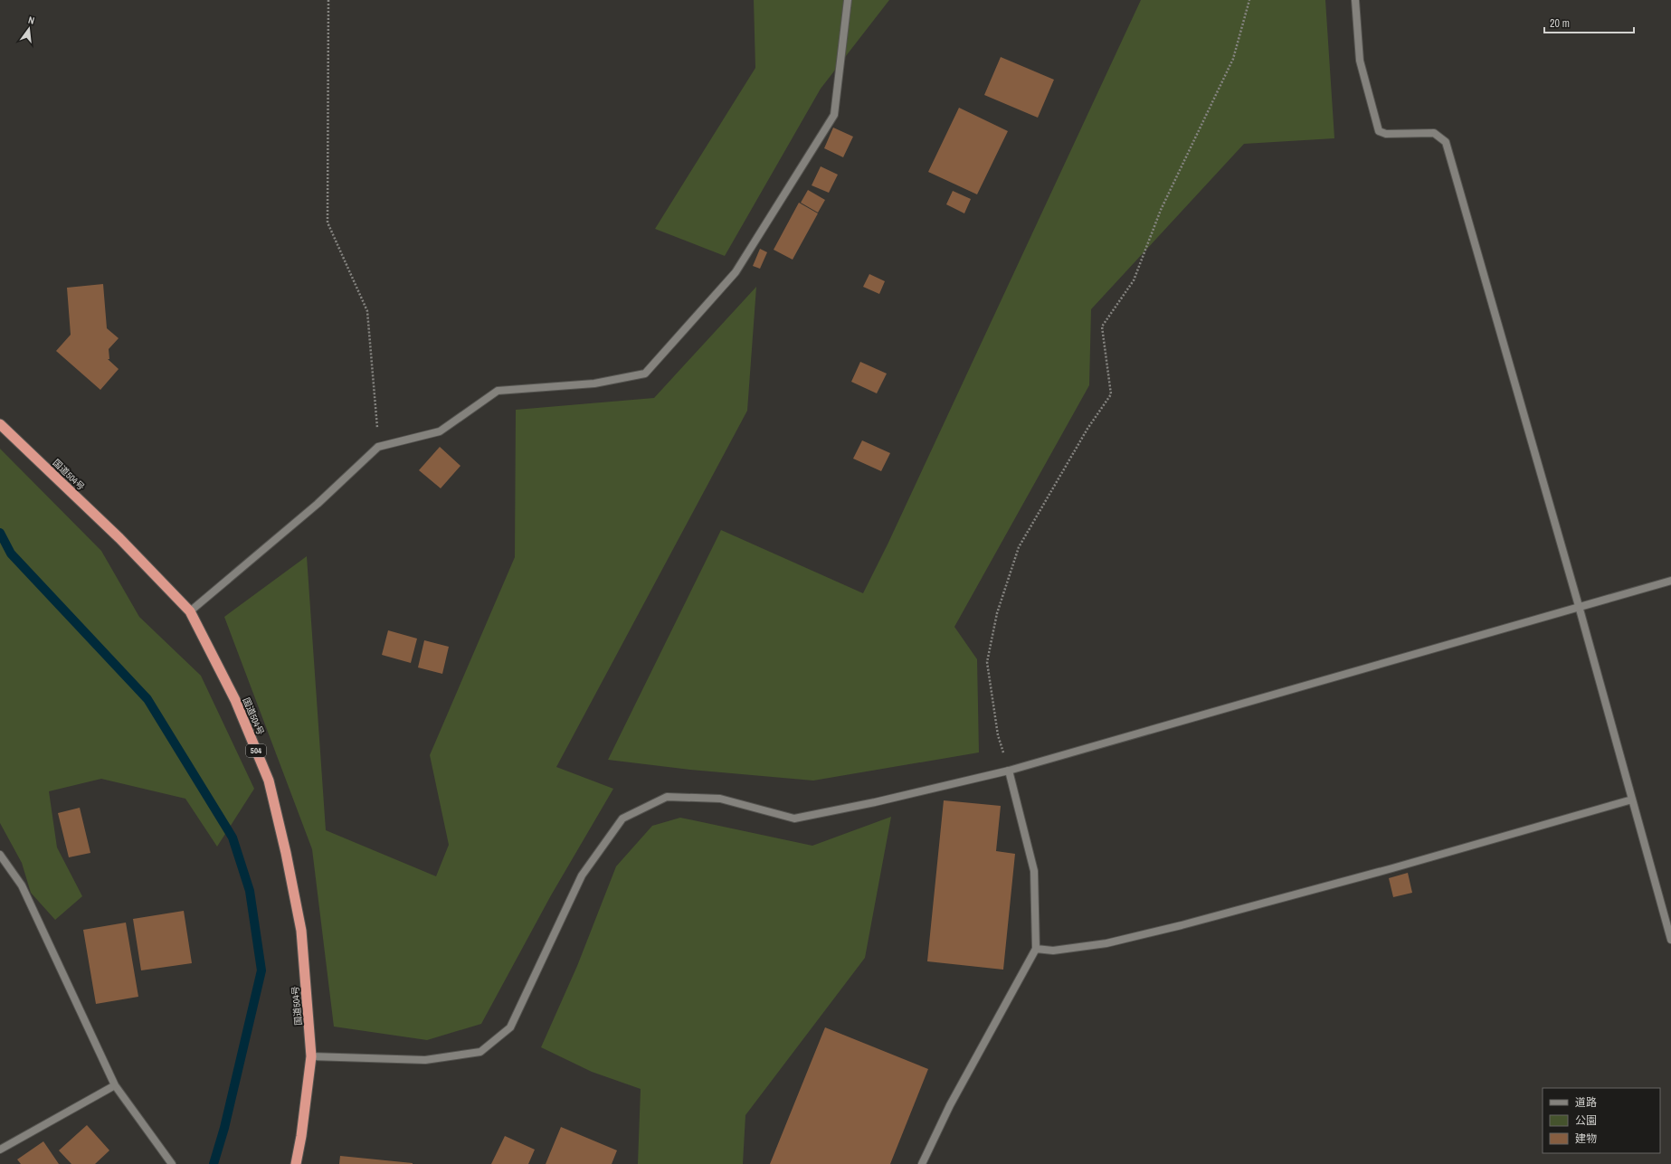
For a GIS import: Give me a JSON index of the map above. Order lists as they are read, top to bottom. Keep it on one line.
{"streets":{"highway":["国道504号","504"]},"legend":["道路","公園","建物"],"scale_bar":"20 m","north":"top"}
